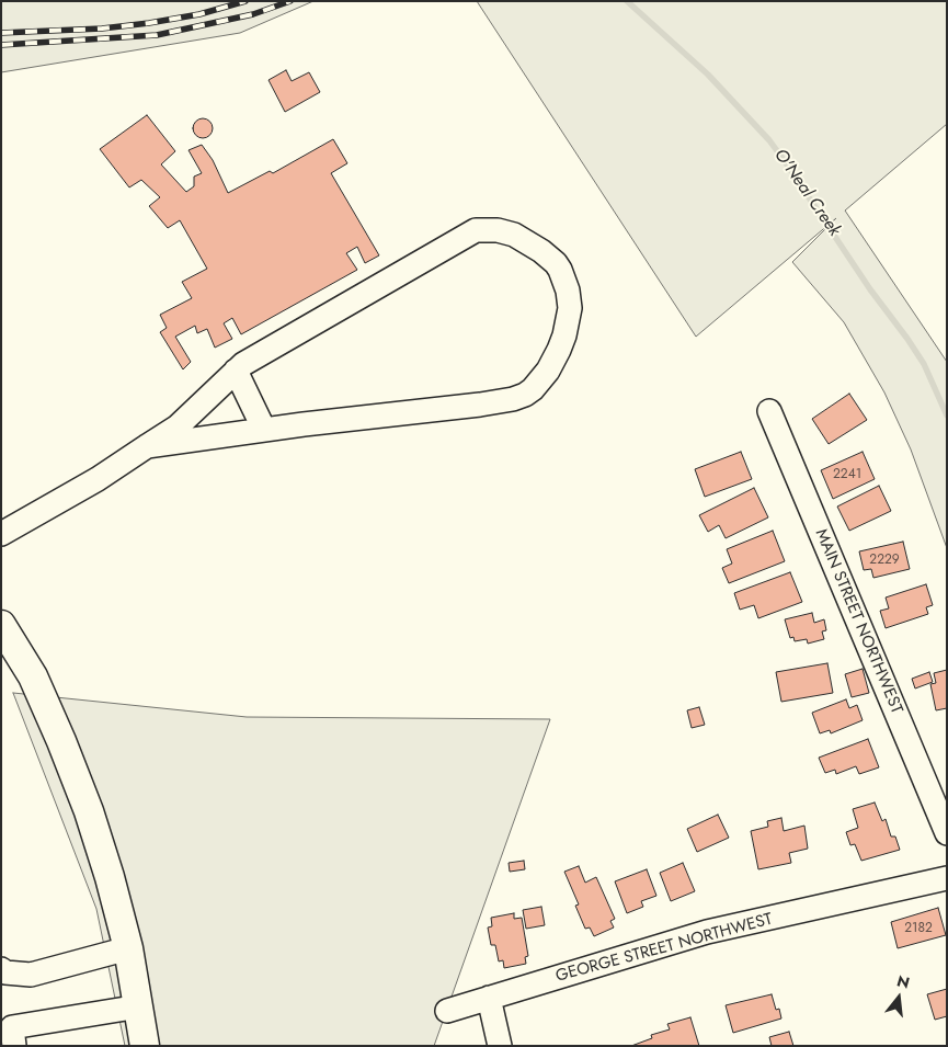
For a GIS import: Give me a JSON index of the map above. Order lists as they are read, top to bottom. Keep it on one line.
{"streets":{"street":["MAIN STREET NORTHWEST","GEORGE STREET NORTHWEST"]},"water":["O'Neal Creek"],"house_numbers":["2241","2229","2182"],"north":"top"}
